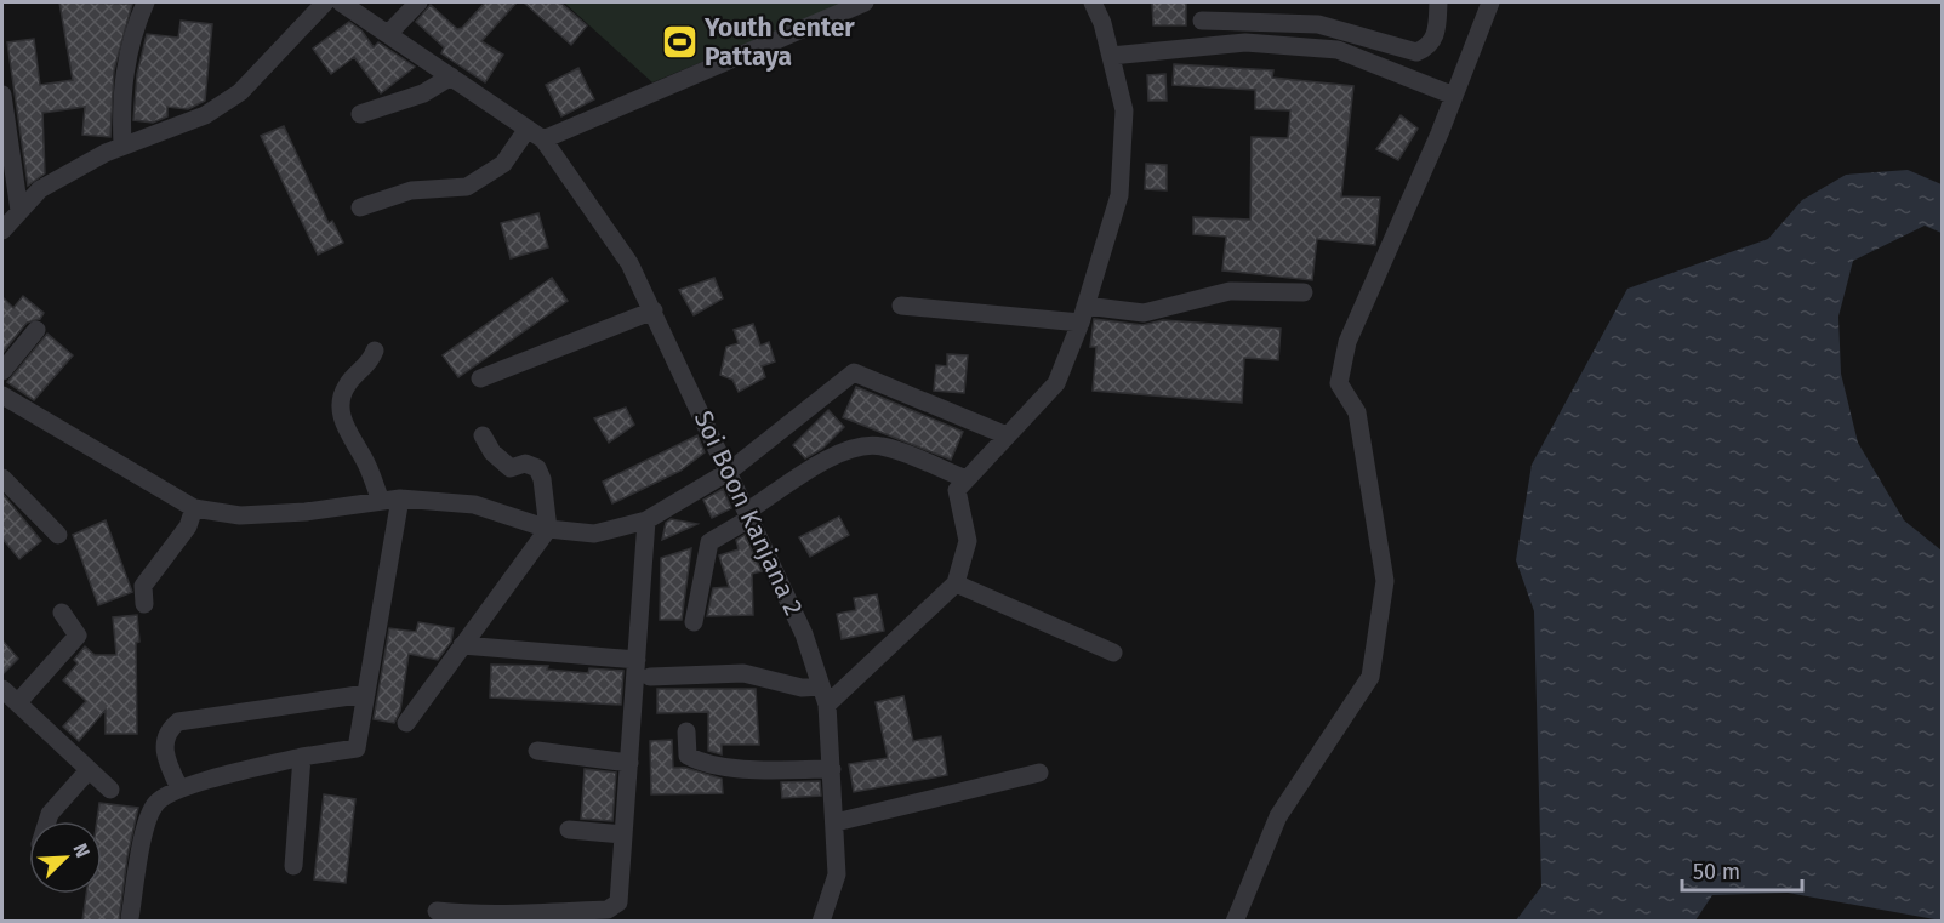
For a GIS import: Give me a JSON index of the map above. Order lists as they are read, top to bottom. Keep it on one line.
{"streets":{"street":["Soi Boon Kanjana 2"]},"places":{"sports":["Youth Center Pattaya"]},"scale_bar":"50 m","north":"top right"}
